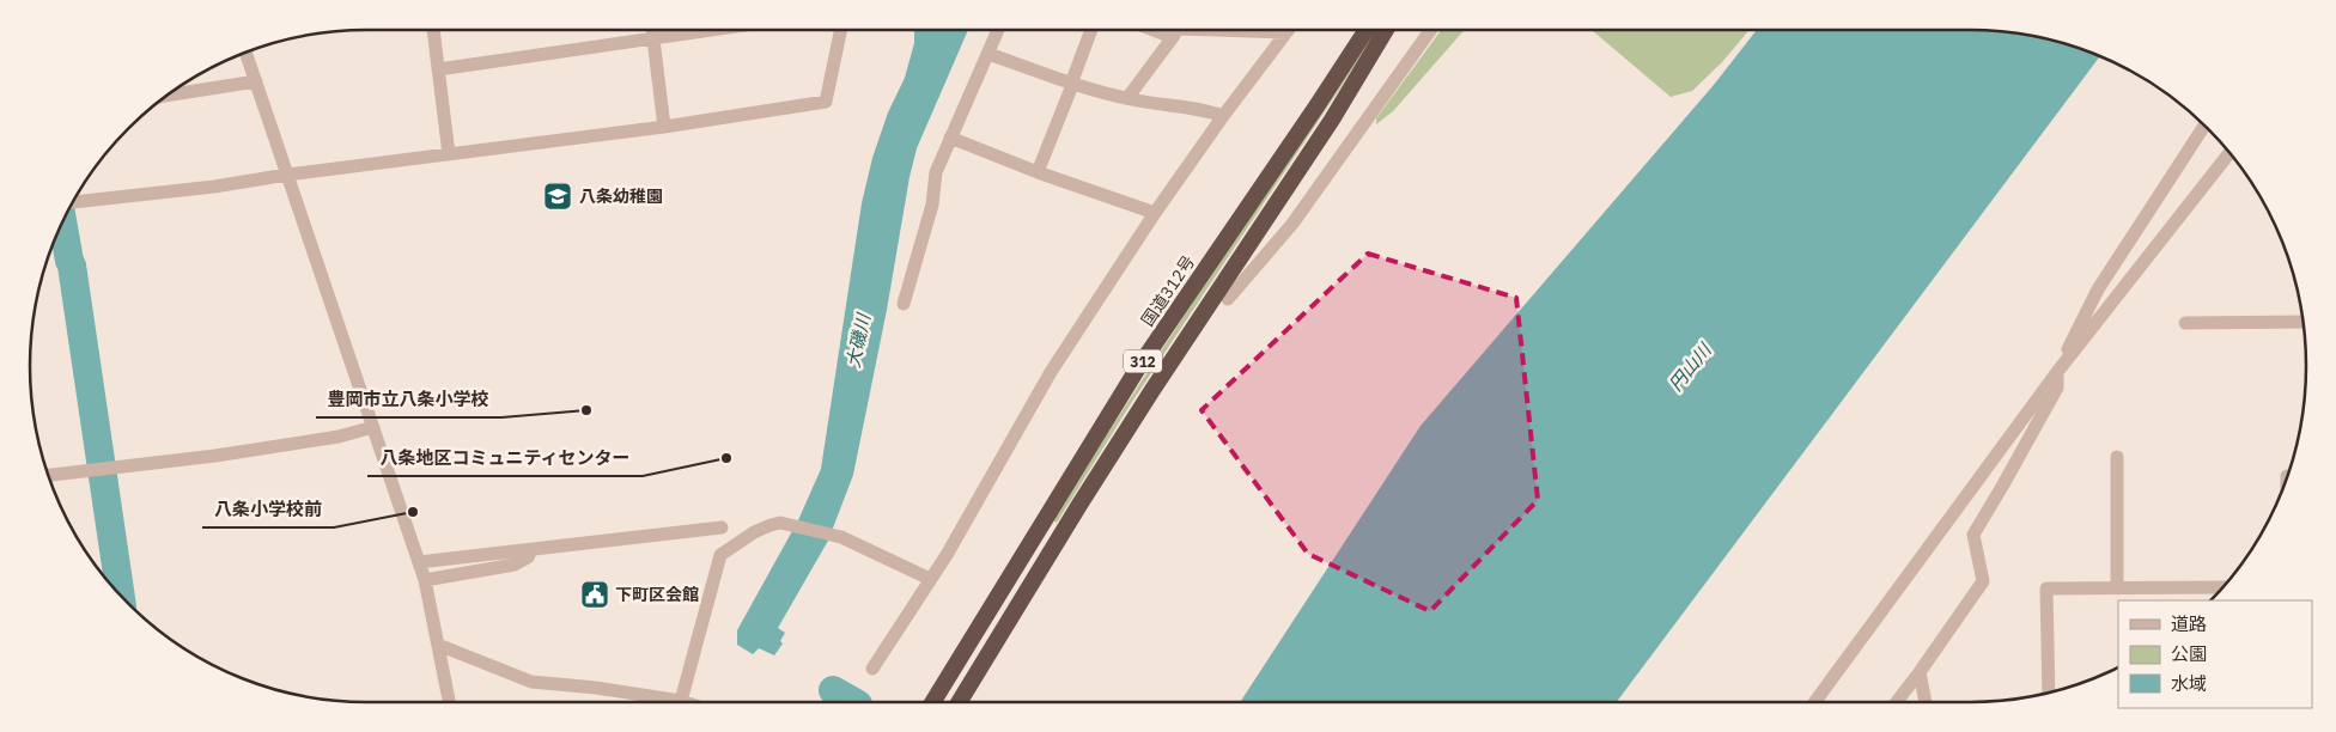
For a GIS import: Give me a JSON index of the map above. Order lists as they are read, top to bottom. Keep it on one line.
{"streets":{"highway":["国道312号","312"]},"water":["大磯川","円山川"],"places":{"school or university":["八条幼稚園"],"other":["豊岡市立八条小学校","八条地区コミュニティセンター","八条小学校前"],"public building":["下町区会館"]},"legend":["道路","公園","水域"]}
